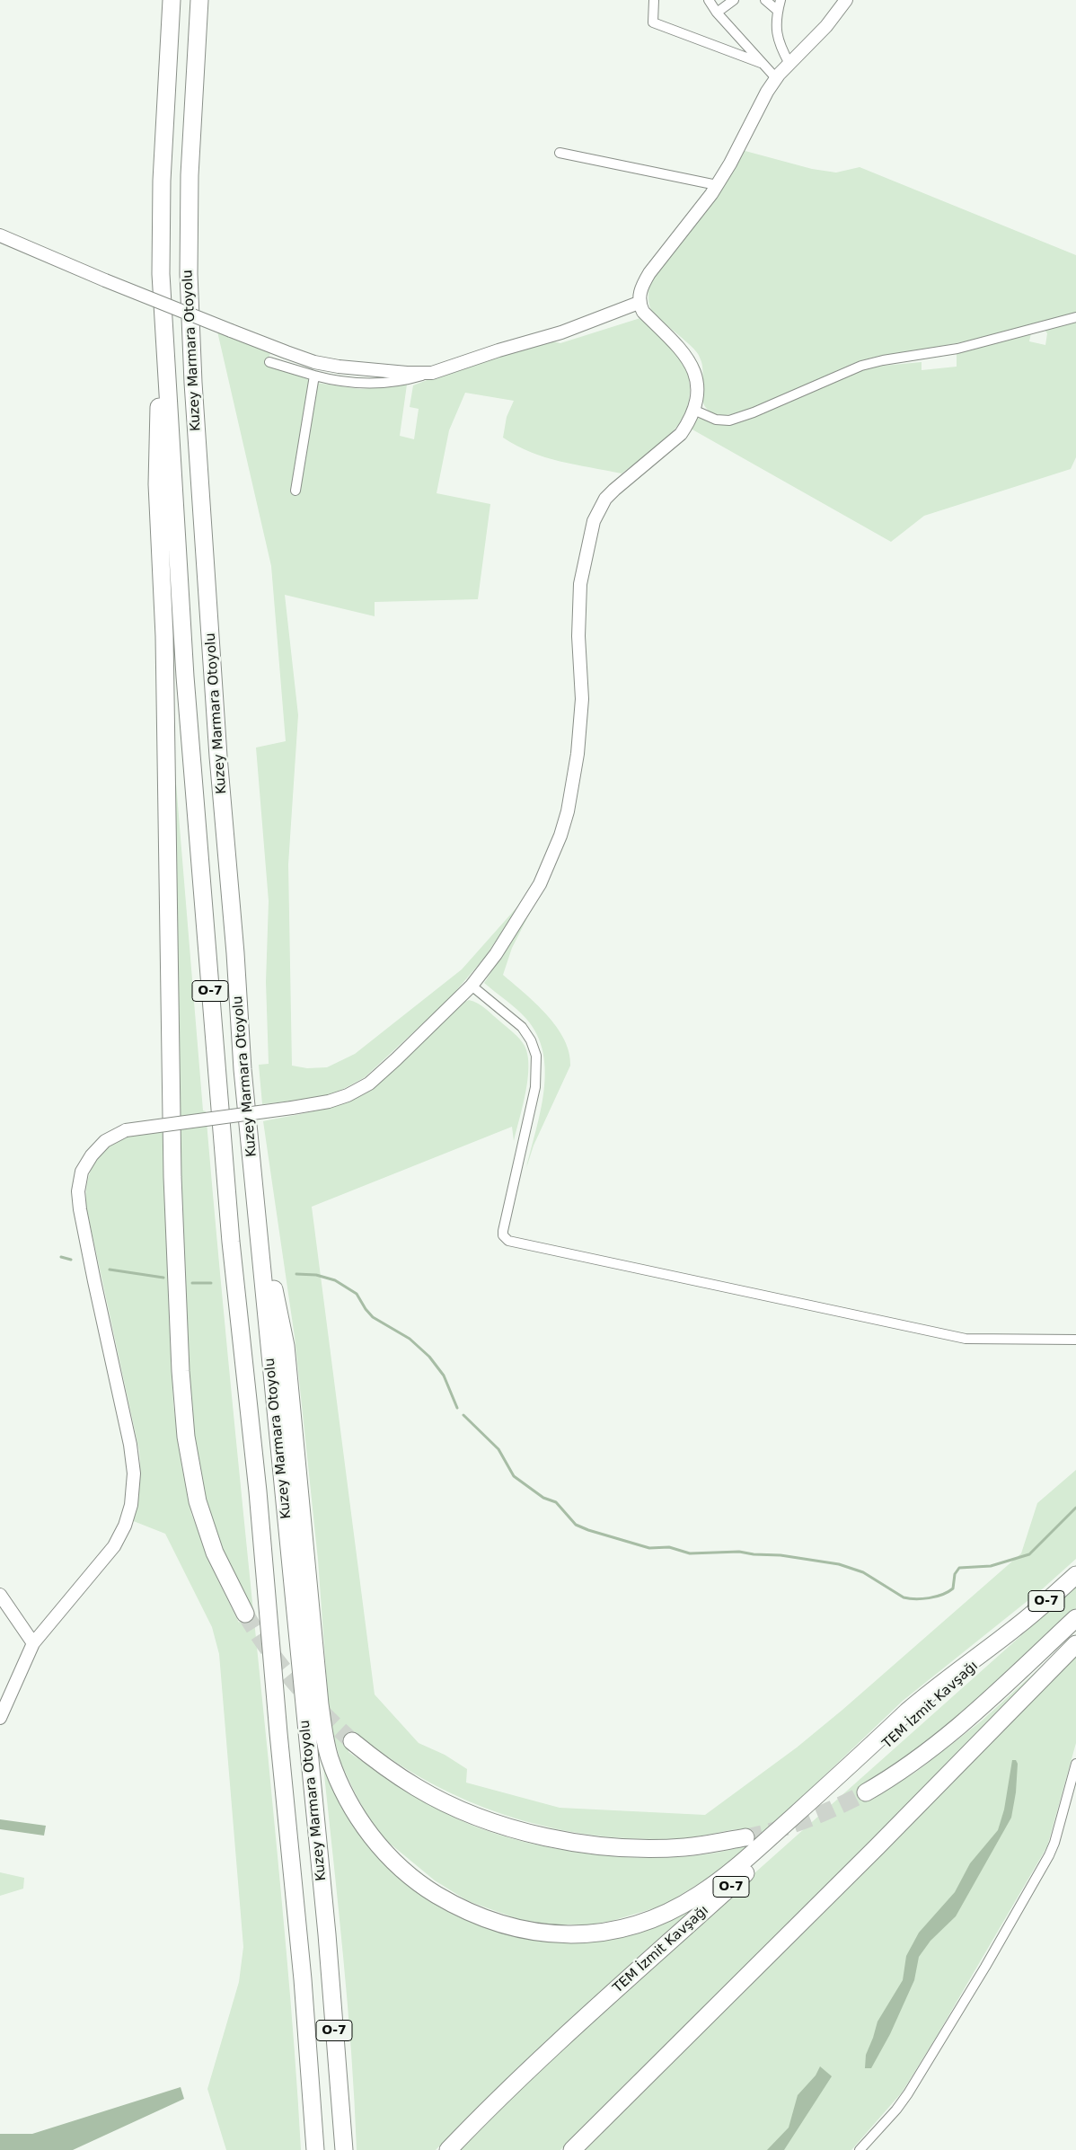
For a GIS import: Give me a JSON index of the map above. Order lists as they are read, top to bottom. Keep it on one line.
{"streets":{"highway":["Kuzey Marmara Otoyolu","O-7","TEM İzmit Kavşağı"]},"crossings":[["O-7","TEM İzmit Kavşağı"]]}
